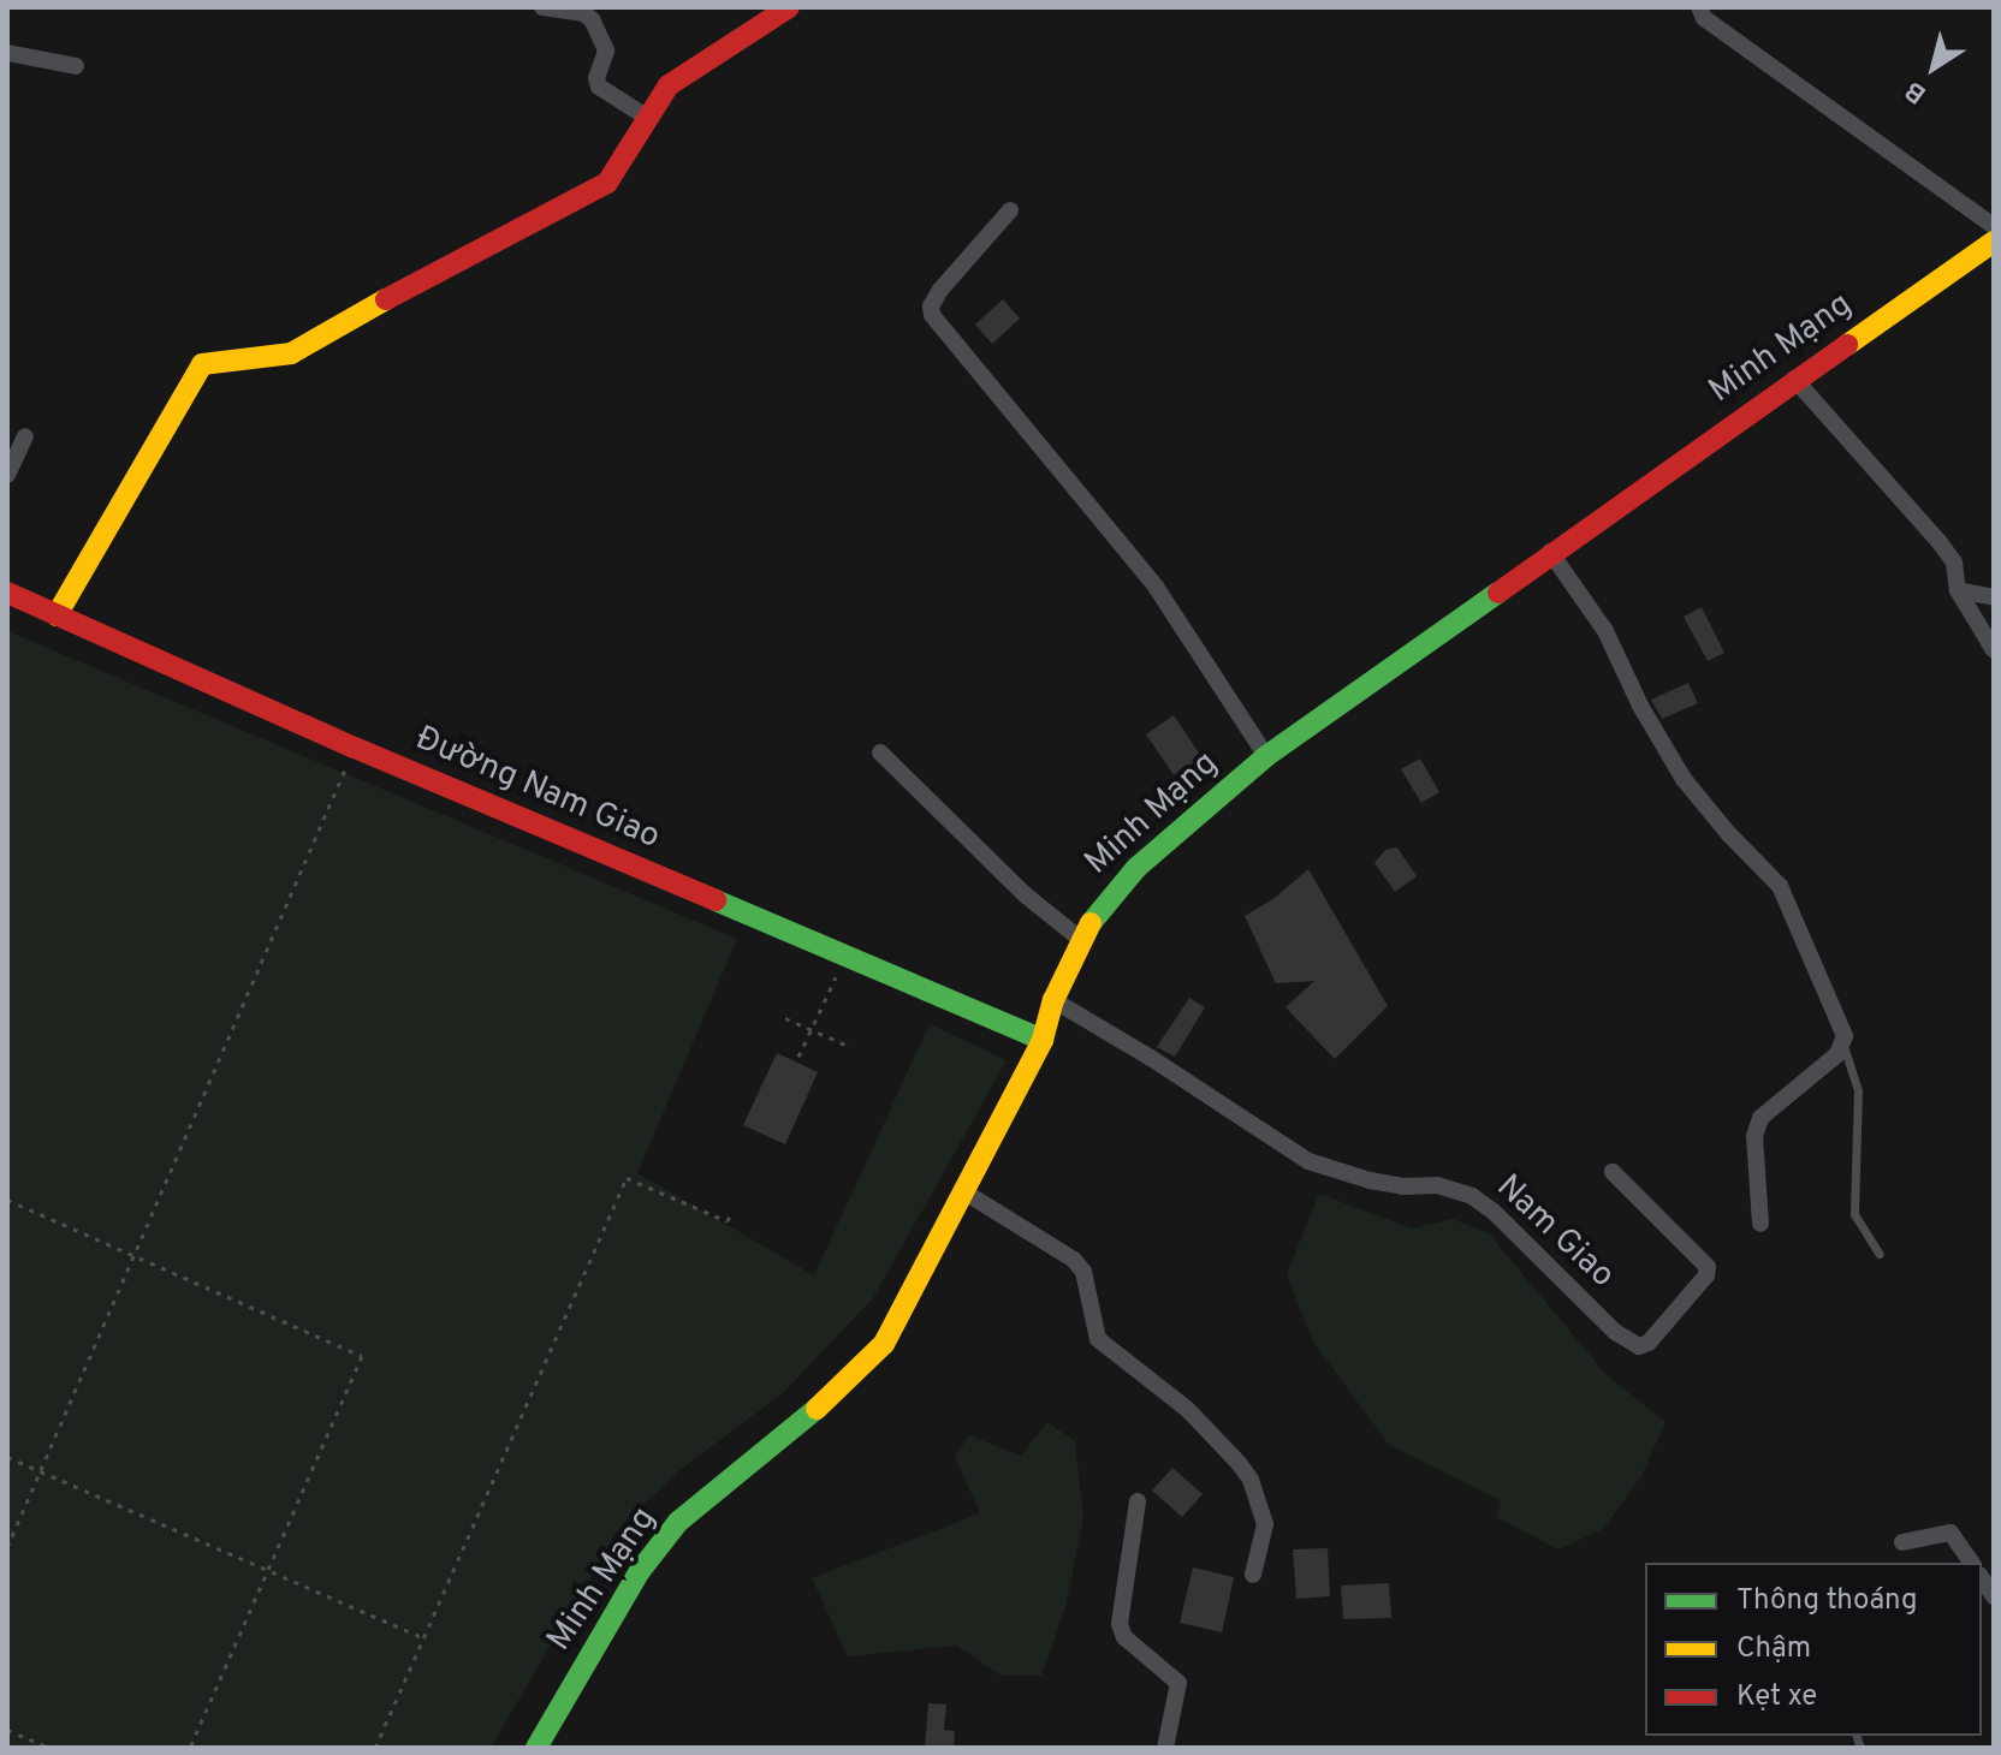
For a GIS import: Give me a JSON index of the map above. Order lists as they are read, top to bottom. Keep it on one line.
{"streets":{"main road":["Minh Mạng","Đường Nam Giao"],"street":["Nam Giao"]},"crossings":[["Minh Mạng","Đường Nam Giao"],["Minh Mạng","Nam Giao"]],"legend":["Thông thoáng","Chậm","Kẹt xe"],"north":"bottom left"}
